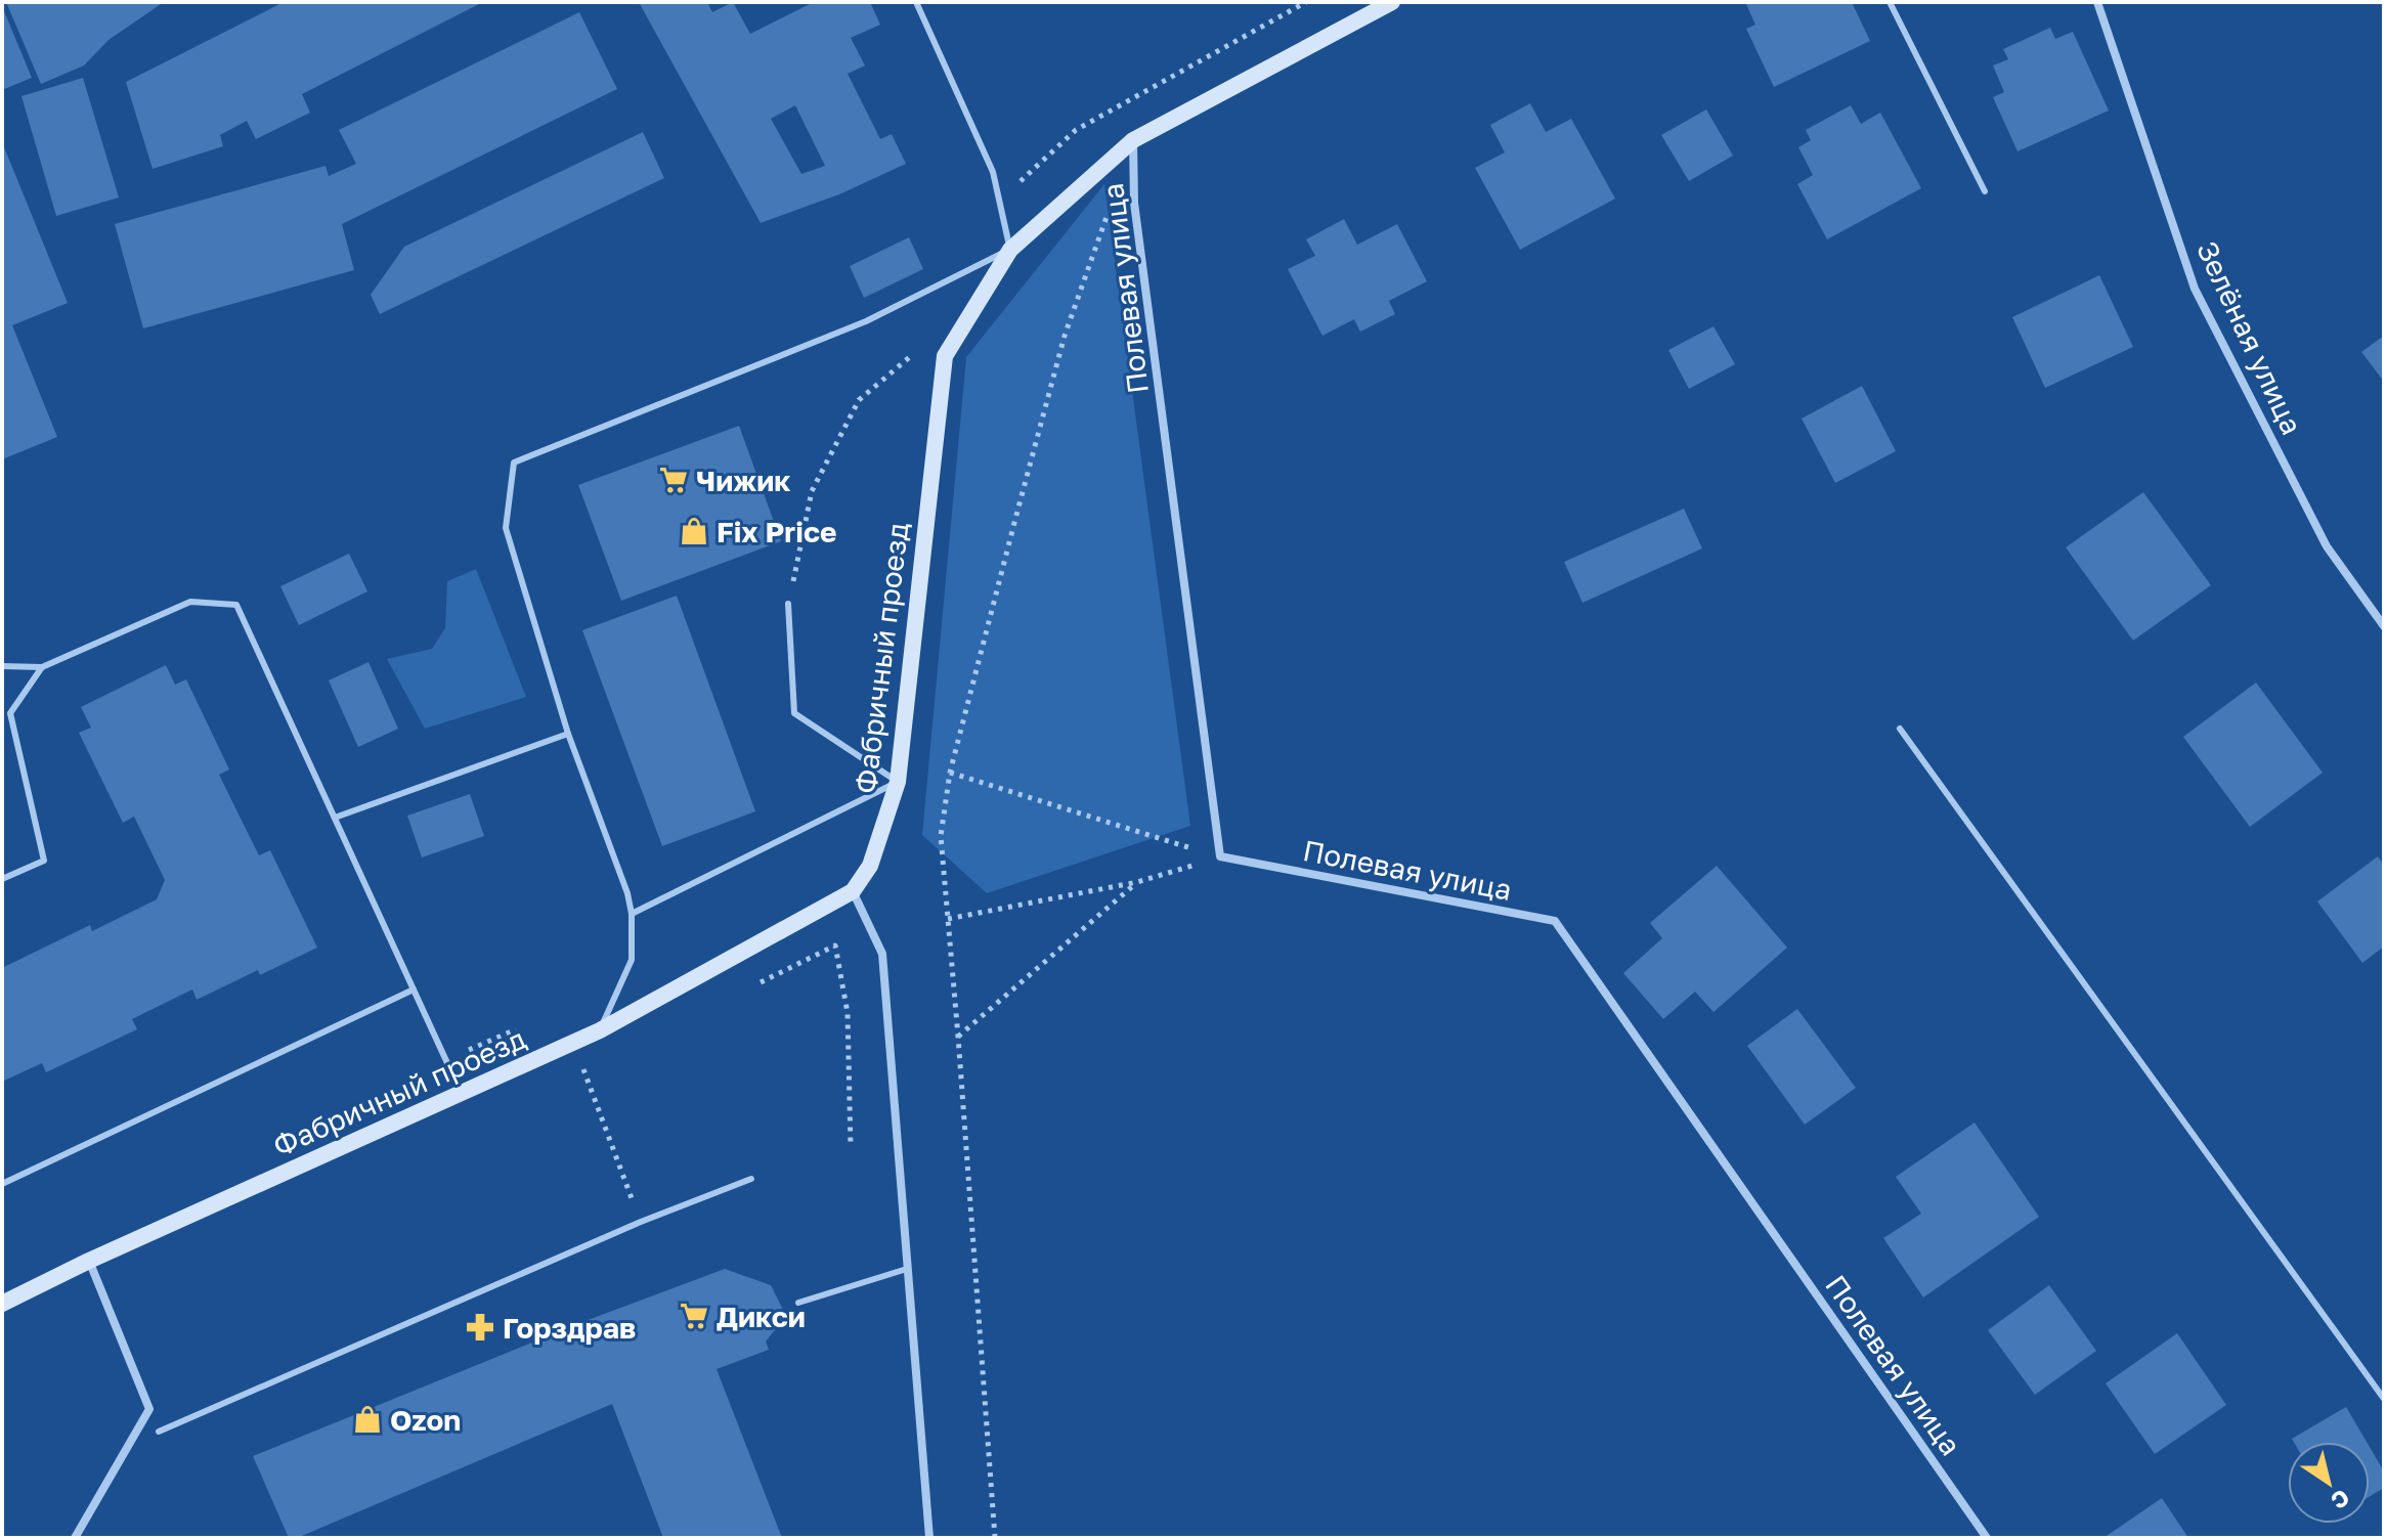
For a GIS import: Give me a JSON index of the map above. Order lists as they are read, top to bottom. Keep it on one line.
{"streets":{"street":["Полевая улица","Зелёная улица","Фабричный проезд"]},"crossings":[["Полевая улица","Фабричный проезд"]],"places":{"supermarket":["Чижик","Дикси"],"shop":["Fix Price","Ozon"],"pharmacy":["Горздрав"]},"north":"bottom right"}
